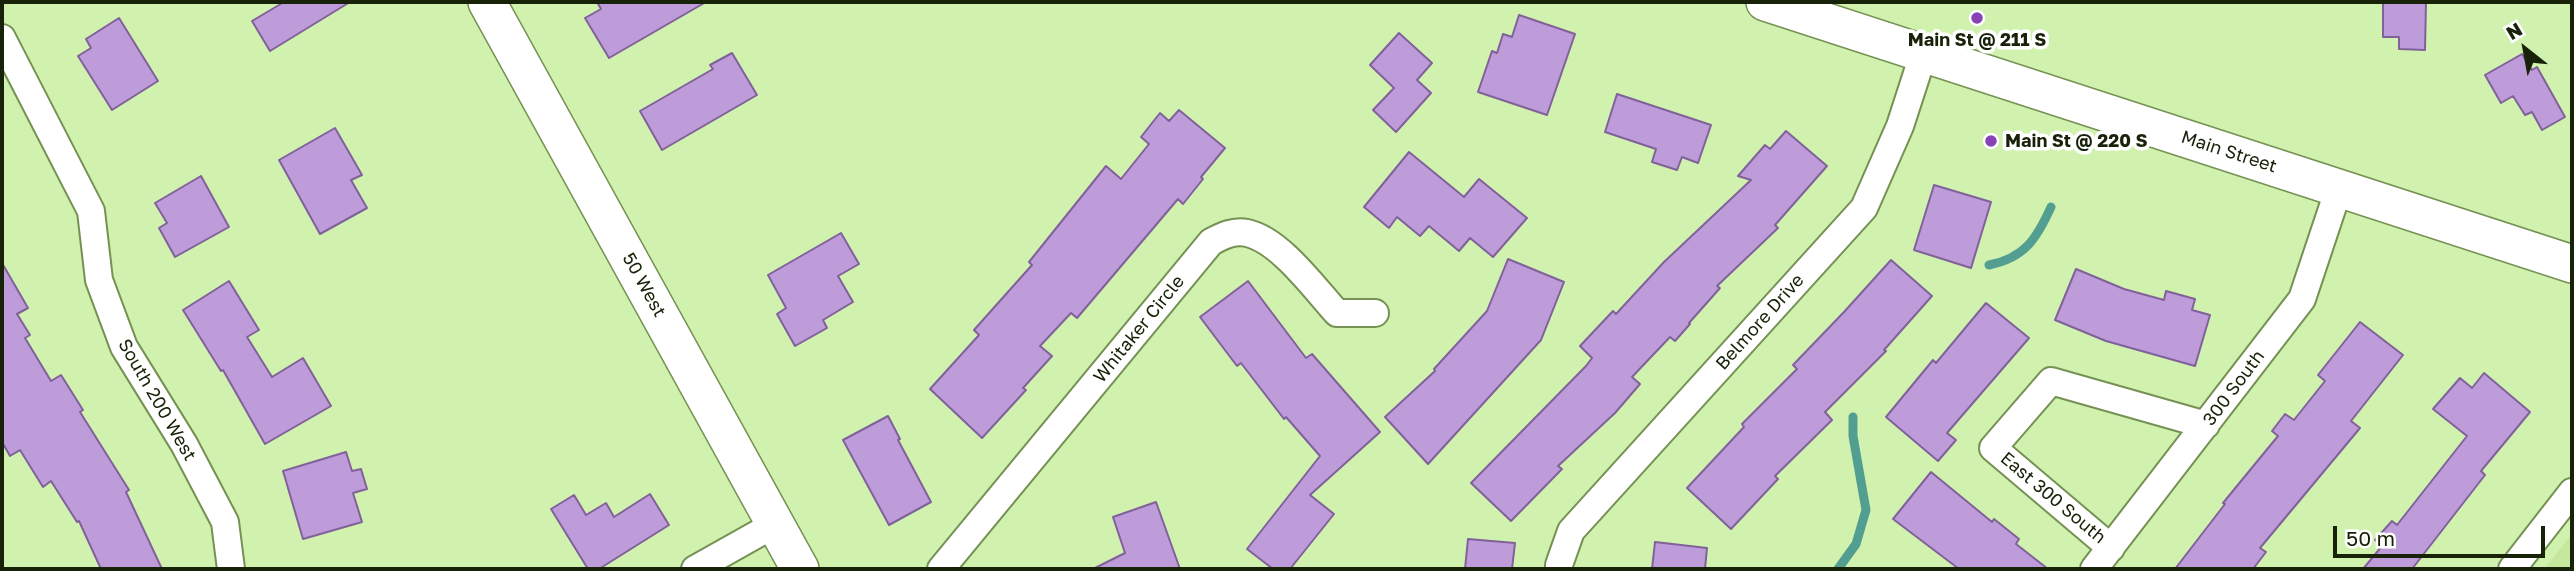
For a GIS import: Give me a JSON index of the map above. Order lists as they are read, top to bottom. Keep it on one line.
{"streets":{"main road":["Main Street","50 West"],"street":["Belmore Drive","Whitaker Circle","300 South","South 200 West","East 300 South"]},"crossings":[["Main Street","Belmore Drive"],["Main Street","300 South"],["300 South","East 300 South"]],"places":["Main St @ 211 S","Main St @ 220 S"],"scale_bar":"50 m","north":"top left"}
